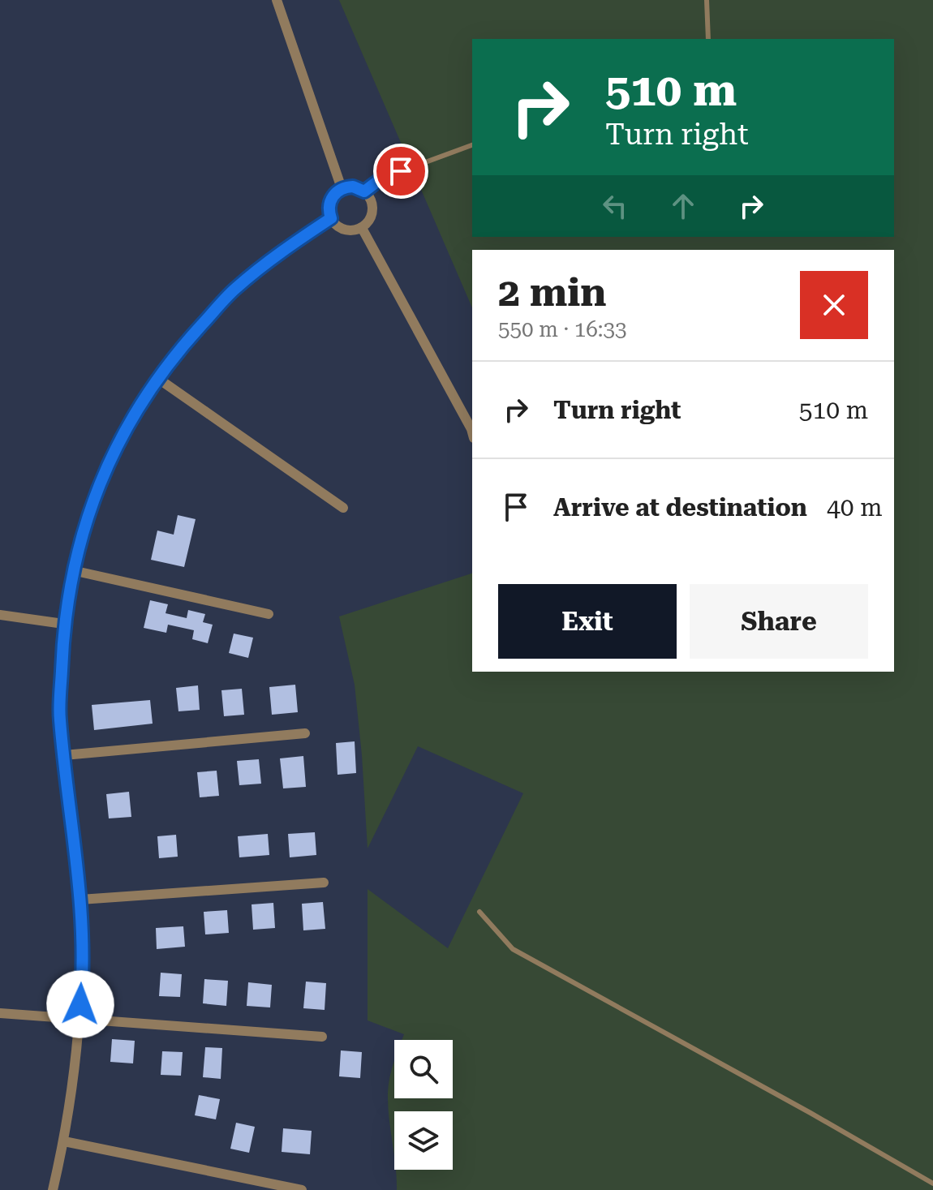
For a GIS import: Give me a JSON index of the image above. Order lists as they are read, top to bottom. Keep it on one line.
{"page":{"turn":["510 m","Turn right"],"heading":["2 min","550 m · 16:33"],"list":[{"name":"Turn right","value":"510 m"},{"name":"Arrive at destination","value":"40 m"}],"buttons":["Exit","Share"]}}
